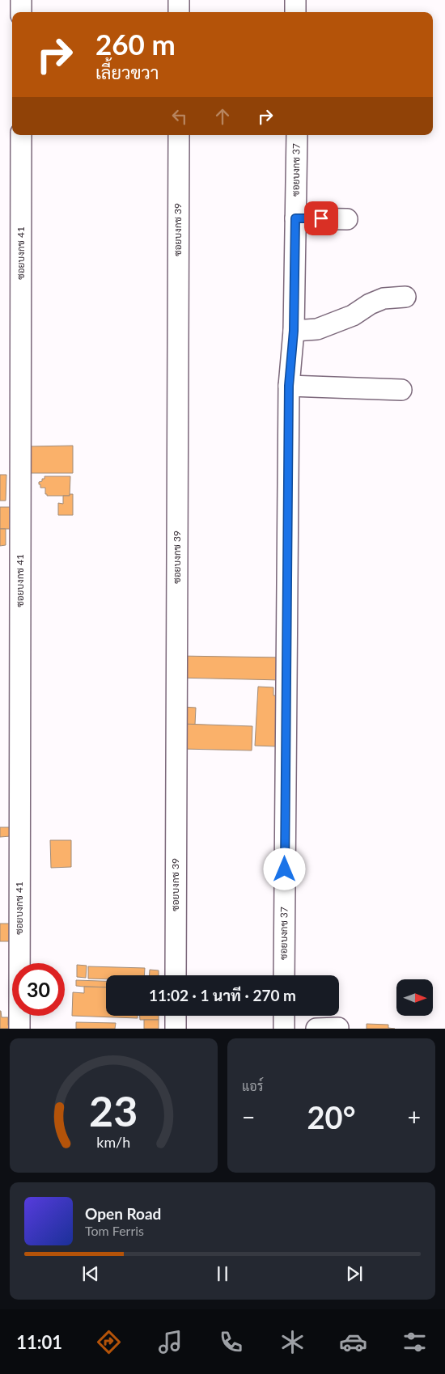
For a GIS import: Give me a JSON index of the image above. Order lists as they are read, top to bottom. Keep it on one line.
{"streets":{"street":["ซอยบงกช 37","ซอยบงกช 39","ซอยบงกช 41"]},"north":"right","page":{"turn":["260 m","เลี้ยวขวา"],"limit":"30","trip":"11:02 · 1 นาที · 270 m","tile":"แอร์","heat":["−","20°","+"],"song":["Open Road","Tom Ferris"],"tabs":"11:01","gauge":["23","km/h"]}}
